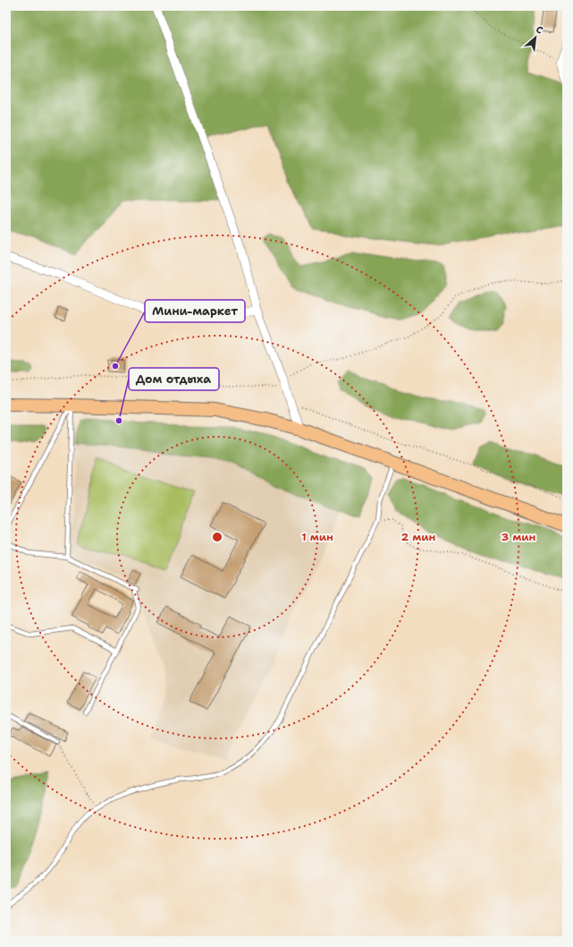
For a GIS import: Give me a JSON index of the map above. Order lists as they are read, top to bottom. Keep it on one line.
{"places":["Мини-маркет","Дом отдыха"],"north":"top right","rings":["1 мин","2 мин","3 мин"]}
